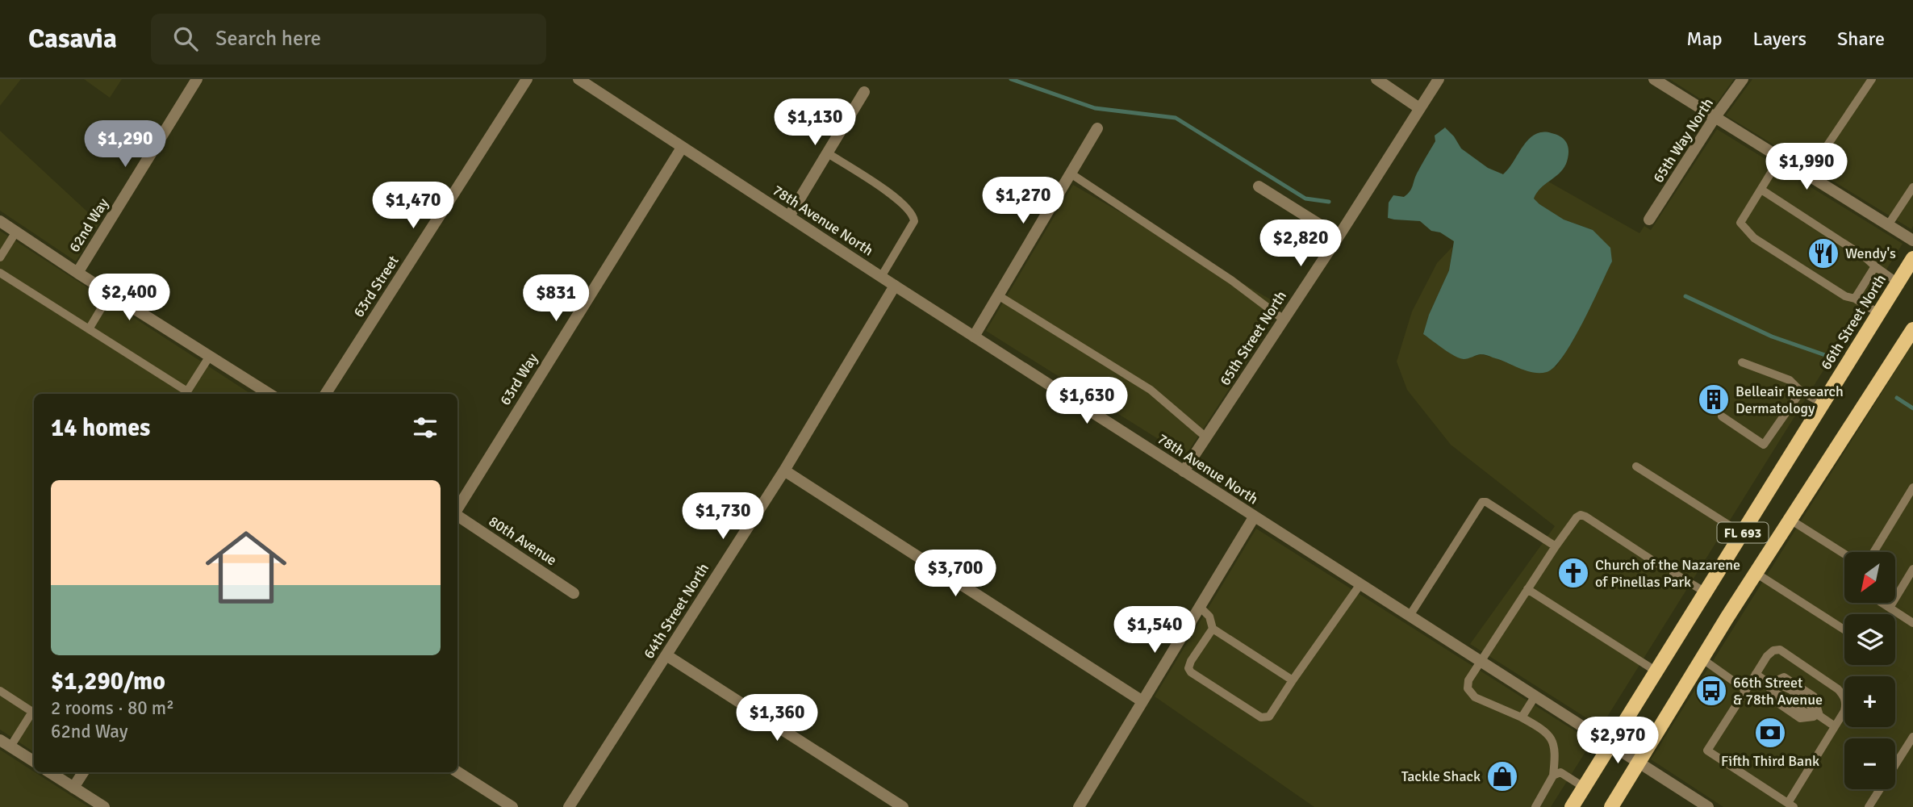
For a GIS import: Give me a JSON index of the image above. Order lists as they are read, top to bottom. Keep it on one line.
{"streets":{"main road":["66th Street North","FL 693"],"street":["65th Way North","78th Avenue North","62nd Way","63rd Street","65th Street North","63rd Way","80th Avenue","64th Street North"]},"crossings":[["78th Avenue North","66th Street North"],["78th Avenue North","65th Street North"],["78th Avenue North","63rd Way"],["78th Avenue North","FL 693"],["78th Avenue North","64th Street North"]],"places":{"restaurant":["Wendy's"],"building":["Belleair Research Dermatology"],"church":["Church of the Nazarene of Pinellas Park"],"bus stop":["66th Street & 78th Avenue"],"bank":["Fifth Third Bank"],"shop":["Tackle Shack"]},"north":"bottom left","page":{"header":"Casavia","search":"Search here","nav":["Map","Layers","Share"],"price":["$1,130","$1,290","$1,990","$1,270","$1,470","$2,820","$2,400","$831","$1,630","$1,730","$3,700","$1,540","$1,360","$2,970"],"heading":"14 homes","list":[{"name":"$1,290/mo","note":"2 rooms · 80 m² · 62nd Way"}],"map_buttons":["+","−"]}}
